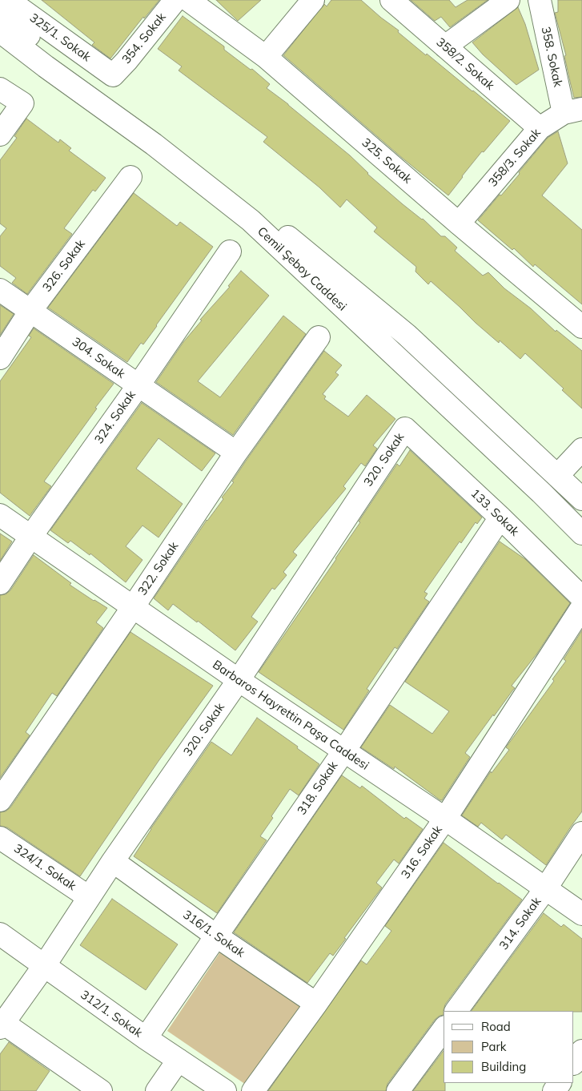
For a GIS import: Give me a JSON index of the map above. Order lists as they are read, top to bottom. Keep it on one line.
{"streets":{"street":["325/1. Sokak","354. Sokak","358. Sokak","358/2. Sokak","358/3. Sokak","325. Sokak","326. Sokak","Cemil Şeboy Caddesi","304. Sokak","324. Sokak","320. Sokak","133. Sokak","322. Sokak","Barbaros Hayrettin Paşa Caddesi","318. Sokak","316. Sokak","324/1. Sokak","314. Sokak","316/1. Sokak","312/1. Sokak"]},"crossings":[["325/1. Sokak","354. Sokak"],["358. Sokak","358/3. Sokak"],["358/2. Sokak","358/3. Sokak"],["358/3. Sokak","325. Sokak"],["326. Sokak","304. Sokak"],["304. Sokak","324. Sokak"],["304. Sokak","322. Sokak"],["324. Sokak","Barbaros Hayrettin Paşa Caddesi"],["320. Sokak","133. Sokak"],["320. Sokak","Barbaros Hayrettin Paşa Caddesi"],["320. Sokak","324/1. Sokak"],["320. Sokak","316/1. Sokak"],["320. Sokak","312/1. Sokak"],["133. Sokak","318. Sokak"],["322. Sokak","Barbaros Hayrettin Paşa Caddesi"],["Barbaros Hayrettin Paşa Caddesi","318. Sokak"],["Barbaros Hayrettin Paşa Caddesi","316. Sokak"],["Barbaros Hayrettin Paşa Caddesi","314. Sokak"],["318. Sokak","316/1. Sokak"],["318. Sokak","312/1. Sokak"],["316. Sokak","316/1. Sokak"]],"legend":["Road","Park","Building"]}
